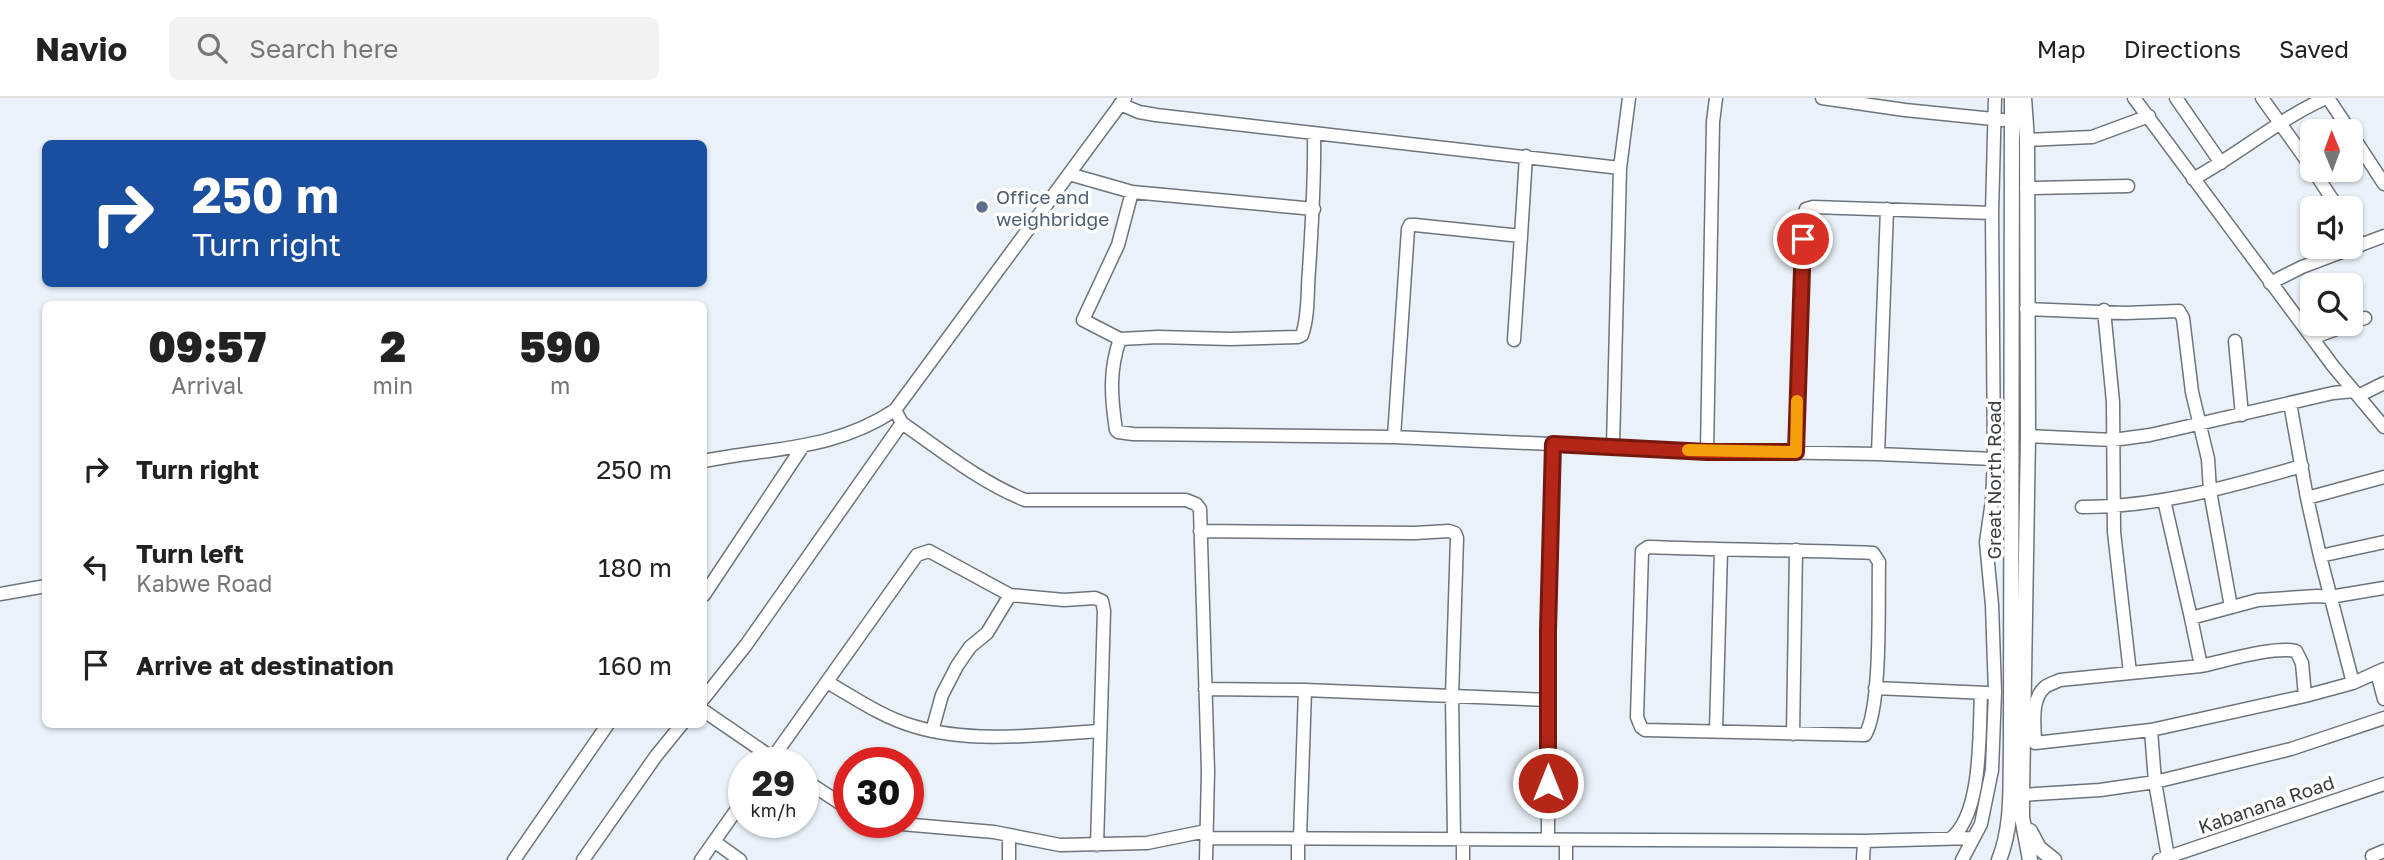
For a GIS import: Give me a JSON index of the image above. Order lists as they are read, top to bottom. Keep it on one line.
{"streets":{"main road":["Great North Road"],"street":["Kabanana Road"]},"places":["Office and weighbridge"],"north":"top","page":{"header":"Navio","search":"Search here","nav":["Map","Directions","Saved"],"turn":["250 m","Turn right"],"eta":["09:57","Arrival","2","min","590","m"],"list":[{"name":"Turn right","value":"250 m"},{"name":"Turn left","note":"Kabwe Road","value":"180 m"},{"name":"Arrive at destination","value":"160 m"}],"speed":"29 km/h","limit":"30"}}
